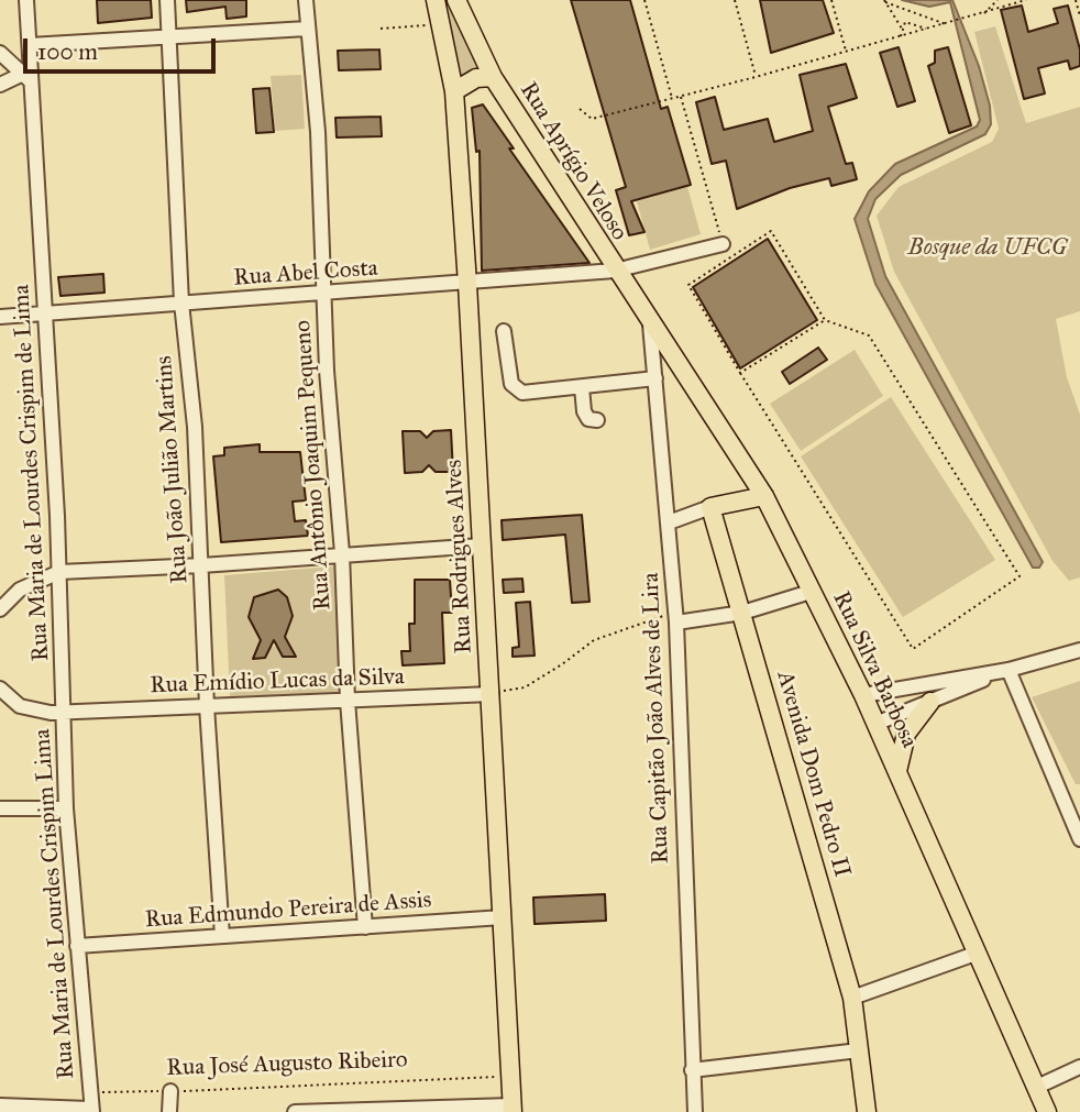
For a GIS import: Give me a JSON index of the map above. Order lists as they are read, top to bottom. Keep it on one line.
{"streets":{"main road":["Rua Aprígio Veloso","Rua Rodrigues Alves","Rua Silva Barbosa","Avenida Dom Pedro II"],"street":["Rua Abel Costa","Rua Antônio Joaquim Pequeno","Rua João Julião Martins","Rua Maria de Lourdes Crispim de Lima","Rua Emídio Lucas da Silva","Rua Capitão João Alves de Lira","Rua Maria de Lourdes Crispim Lima","Rua Edmundo Pereira de Assis","Rua José Augusto Ribeiro"]},"crossings":[["Rua Aprígio Veloso","Rua Abel Costa"],["Rua Aprígio Veloso","Rua Silva Barbosa"],["Rua Abel Costa","Rua Antônio Joaquim Pequeno"],["Rua Abel Costa","Rua João Julião Martins"],["Rua Abel Costa","Rua Maria de Lourdes Crispim de Lima"],["Rua Abel Costa","Rua Rodrigues Alves"],["Rua Abel Costa","Rua Silva Barbosa"],["Rua Antônio Joaquim Pequeno","Rua Emídio Lucas da Silva"],["Rua Antônio Joaquim Pequeno","Rua Edmundo Pereira de Assis"],["Rua João Julião Martins","Rua Emídio Lucas da Silva"],["Rua João Julião Martins","Rua Edmundo Pereira de Assis"],["Rua Maria de Lourdes Crispim de Lima","Rua Emídio Lucas da Silva"],["Rua Maria de Lourdes Crispim de Lima","Rua Maria de Lourdes Crispim Lima"],["Rua Rodrigues Alves","Rua Emídio Lucas da Silva"],["Rua Rodrigues Alves","Rua Edmundo Pereira de Assis"],["Rua Rodrigues Alves","Rua José Augusto Ribeiro"],["Rua Silva Barbosa","Rua Capitão João Alves de Lira"],["Rua Emídio Lucas da Silva","Rua Maria de Lourdes Crispim Lima"],["Rua Maria de Lourdes Crispim Lima","Rua Edmundo Pereira de Assis"],["Rua Maria de Lourdes Crispim Lima","Rua José Augusto Ribeiro"]],"parks":["Bosque da UFCG"],"scale_bar":"100 m"}
